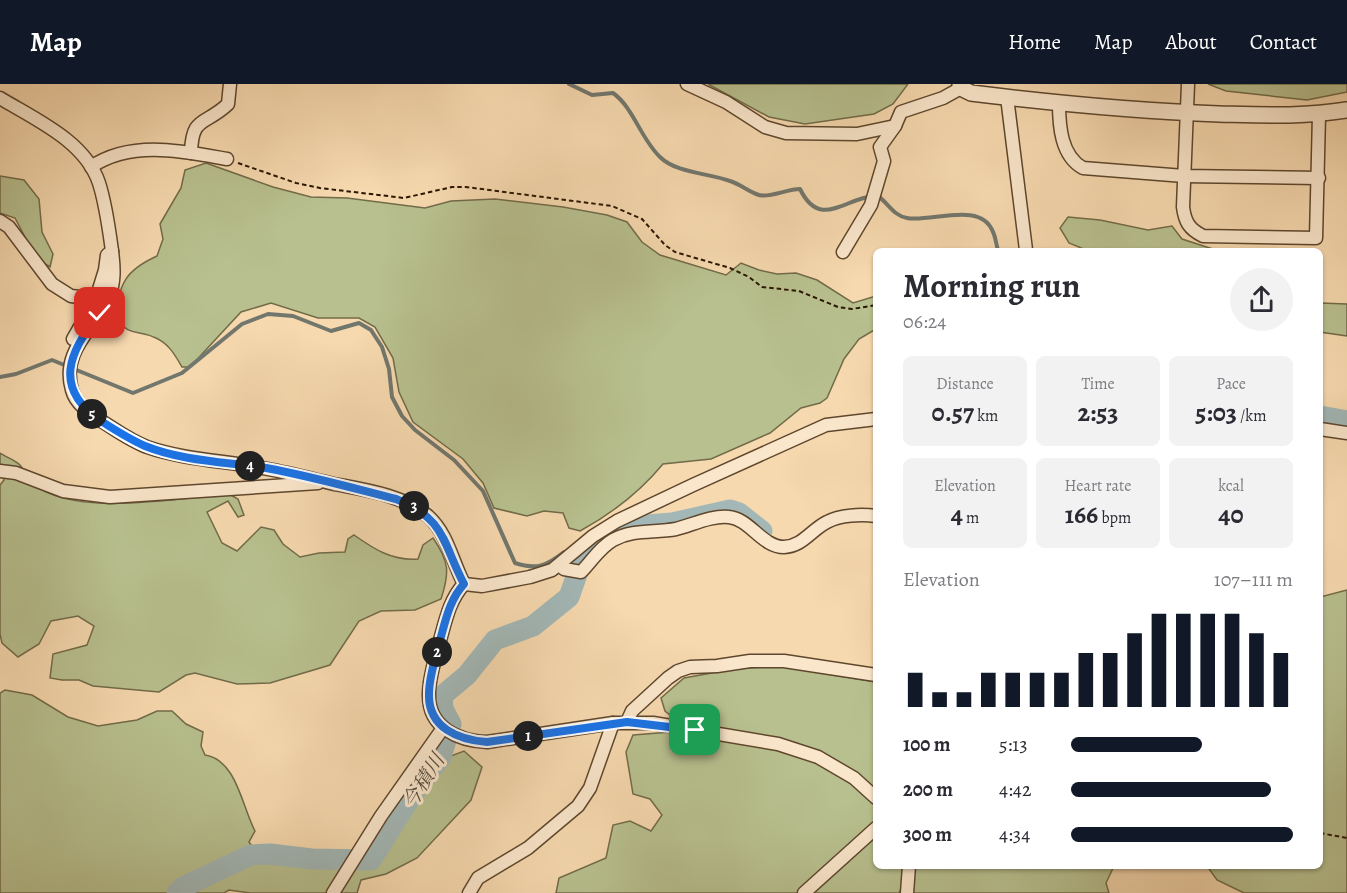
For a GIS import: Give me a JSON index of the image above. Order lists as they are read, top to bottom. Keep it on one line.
{"water":["今積川"],"page":{"header":"Map","nav":["Home","Map","About","Contact"],"heading":["Morning run","06:24"],"stats":[["Distance","0.57 km"],["Time","2:53"],["Pace","5:03 /km"],["Elevation","4 m"],["Heart rate","166 bpm"],["kcal","40"]],"pins":["5","4","3","2","1"],"chart":["Elevation","107–111 m"],"list":[{"name":"100 m","note":"5:13"},{"name":"200 m","note":"4:42"},{"name":"300 m","note":"4:34"}]}}
